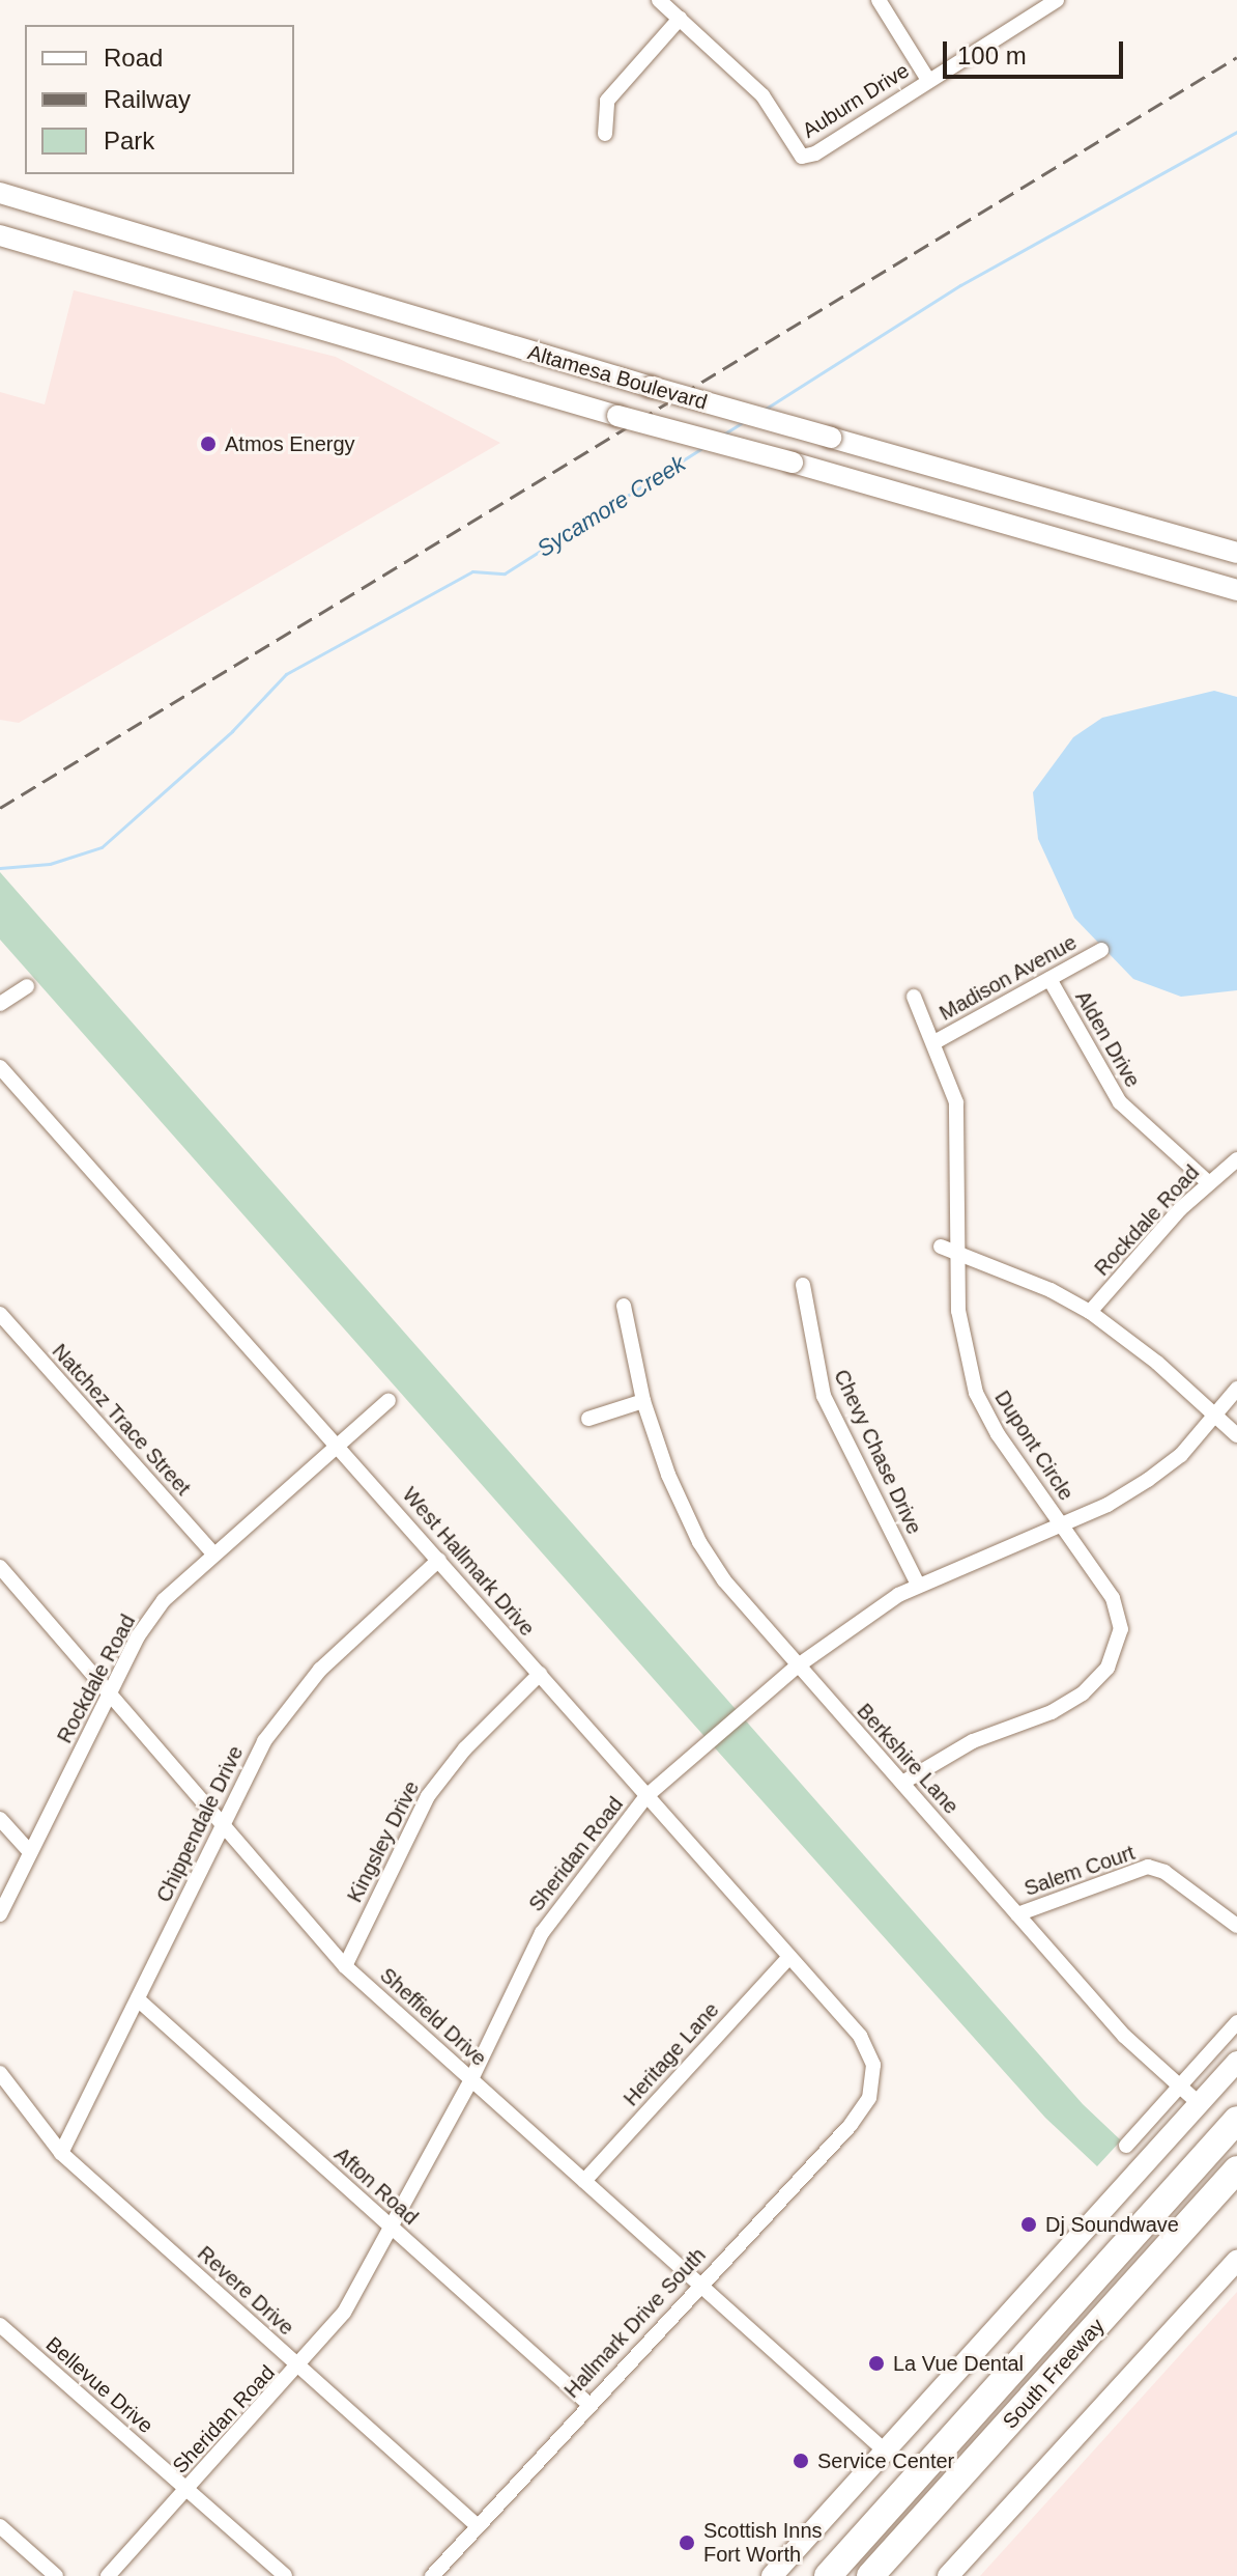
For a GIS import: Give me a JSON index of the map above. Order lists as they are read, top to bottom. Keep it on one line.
{"streets":{"highway":["South Freeway"],"main road":["Altamesa Boulevard"],"street":["Auburn Drive","Madison Avenue","Alden Drive","Rockdale Road","Natchez Trace Street","Dupont Circle","Chevy Chase Drive","West Hallmark Drive","Berkshire Lane","Chippendale Drive","Kingsley Drive","Sheridan Road","Salem Court","Sheffield Drive","Heritage Lane","Afton Road","Revere Drive","Hallmark Drive South","Bellevue Drive"]},"crossings":[["Madison Avenue","Alden Drive"],["Madison Avenue","Dupont Circle"],["Alden Drive","Rockdale Road"],["Rockdale Road","Natchez Trace Street"],["Rockdale Road","West Hallmark Drive"],["Rockdale Road","Sheffield Drive"],["Dupont Circle","Berkshire Lane"],["Dupont Circle","Sheridan Road"],["Chevy Chase Drive","Sheridan Road"],["West Hallmark Drive","Chippendale Drive"],["West Hallmark Drive","Kingsley Drive"],["West Hallmark Drive","Sheridan Road"],["West Hallmark Drive","Heritage Lane"],["West Hallmark Drive","Hallmark Drive South"],["Berkshire Lane","Sheridan Road"],["Berkshire Lane","Salem Court"],["Chippendale Drive","Sheffield Drive"],["Chippendale Drive","Afton Road"],["Chippendale Drive","Revere Drive"],["Kingsley Drive","Sheffield Drive"],["Sheridan Road","Sheffield Drive"],["Sheridan Road","Afton Road"],["Sheridan Road","Revere Drive"],["Sheridan Road","Bellevue Drive"],["Sheffield Drive","Heritage Lane"],["Sheffield Drive","Hallmark Drive South"],["Afton Road","Hallmark Drive South"],["Revere Drive","Hallmark Drive South"]],"water":["Sycamore Creek"],"places":["Atmos Energy","Dj Soundwave","La Vue Dental","Service Center","Scottish Inns Fort Worth"],"legend":["Road","Railway","Park"],"scale_bar":"100 m"}
